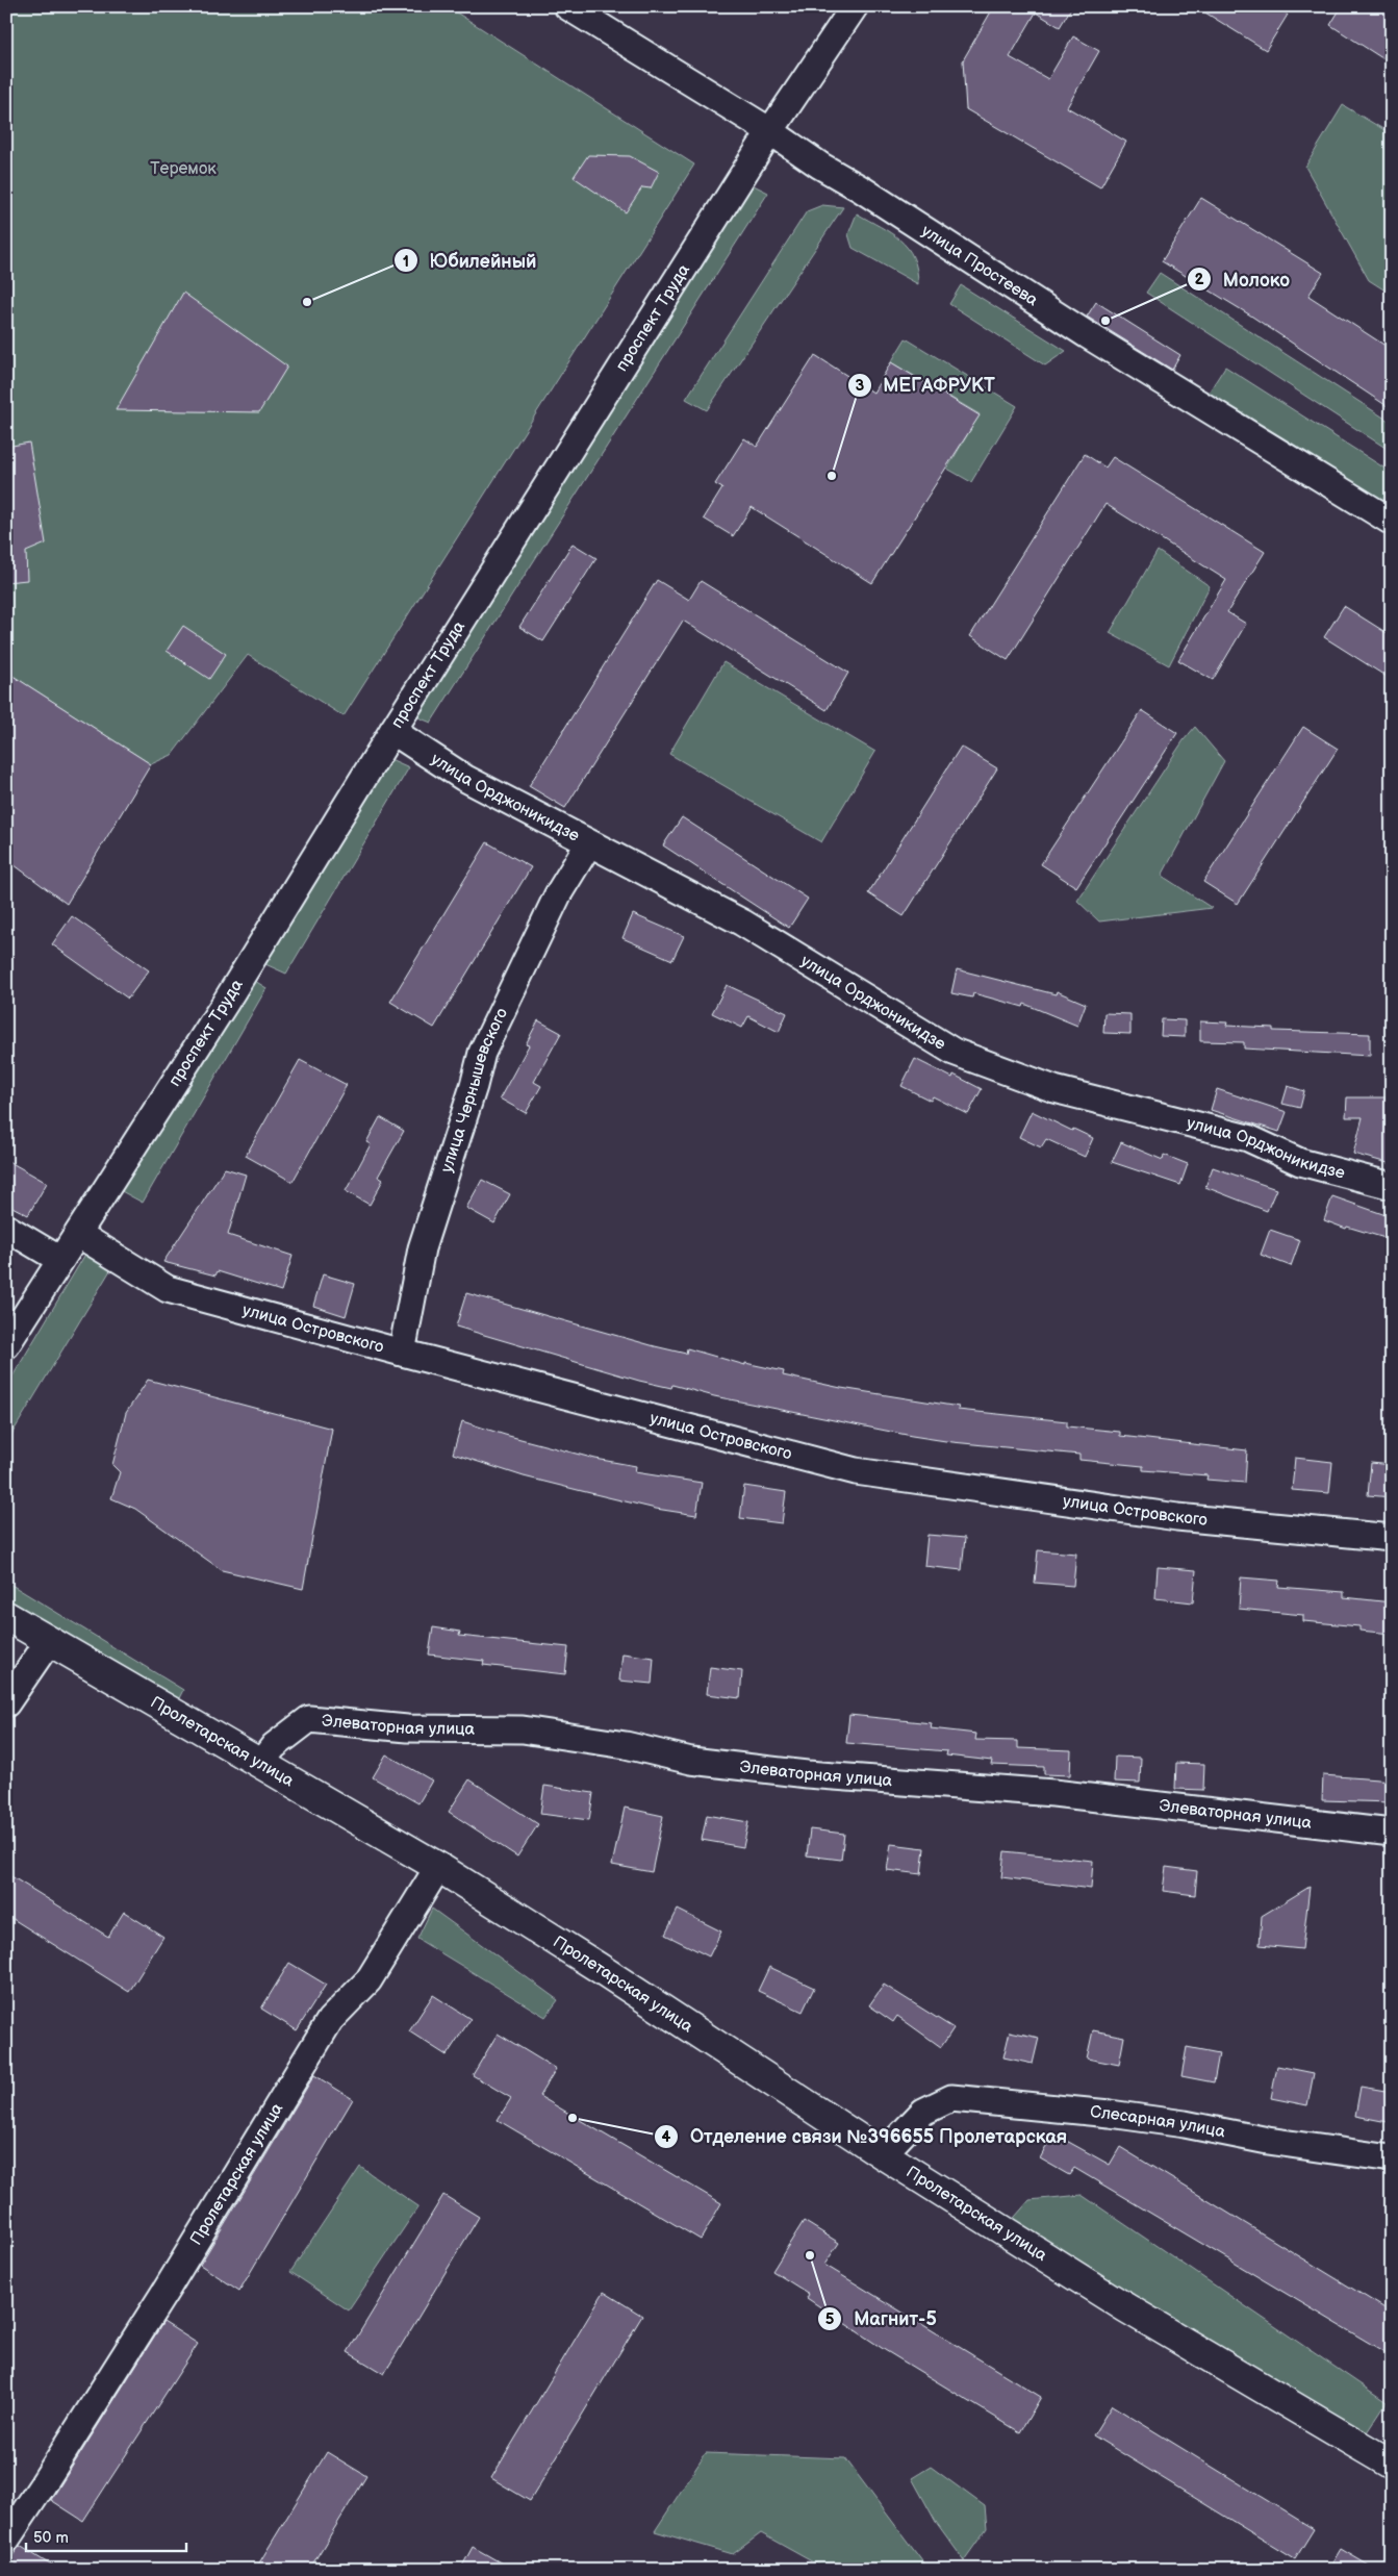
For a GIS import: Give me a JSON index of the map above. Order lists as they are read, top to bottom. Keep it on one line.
{"streets":{"main road":["Пролетарская улица"],"street":["улица Простеева","проспект Труда","улица Орджоникидзе","улица Чернышевского","улица Островского","Элеваторная улица","Слесарная улица"]},"crossings":[["улица Простеева","проспект Труда"],["проспект Труда","улица Орджоникидзе"],["проспект Труда","улица Островского"],["улица Орджоникидзе","улица Чернышевского"],["улица Чернышевского","улица Островского"],["Элеваторная улица","Пролетарская улица"],["Пролетарская улица","Слесарная улица"]],"parks":["Теремок"],"places":["Юбилейный","Молоко","МЕГАФРУКТ","Отделение связи №396655 Пролетарская","Магнит-5"],"scale_bar":"50 m"}
